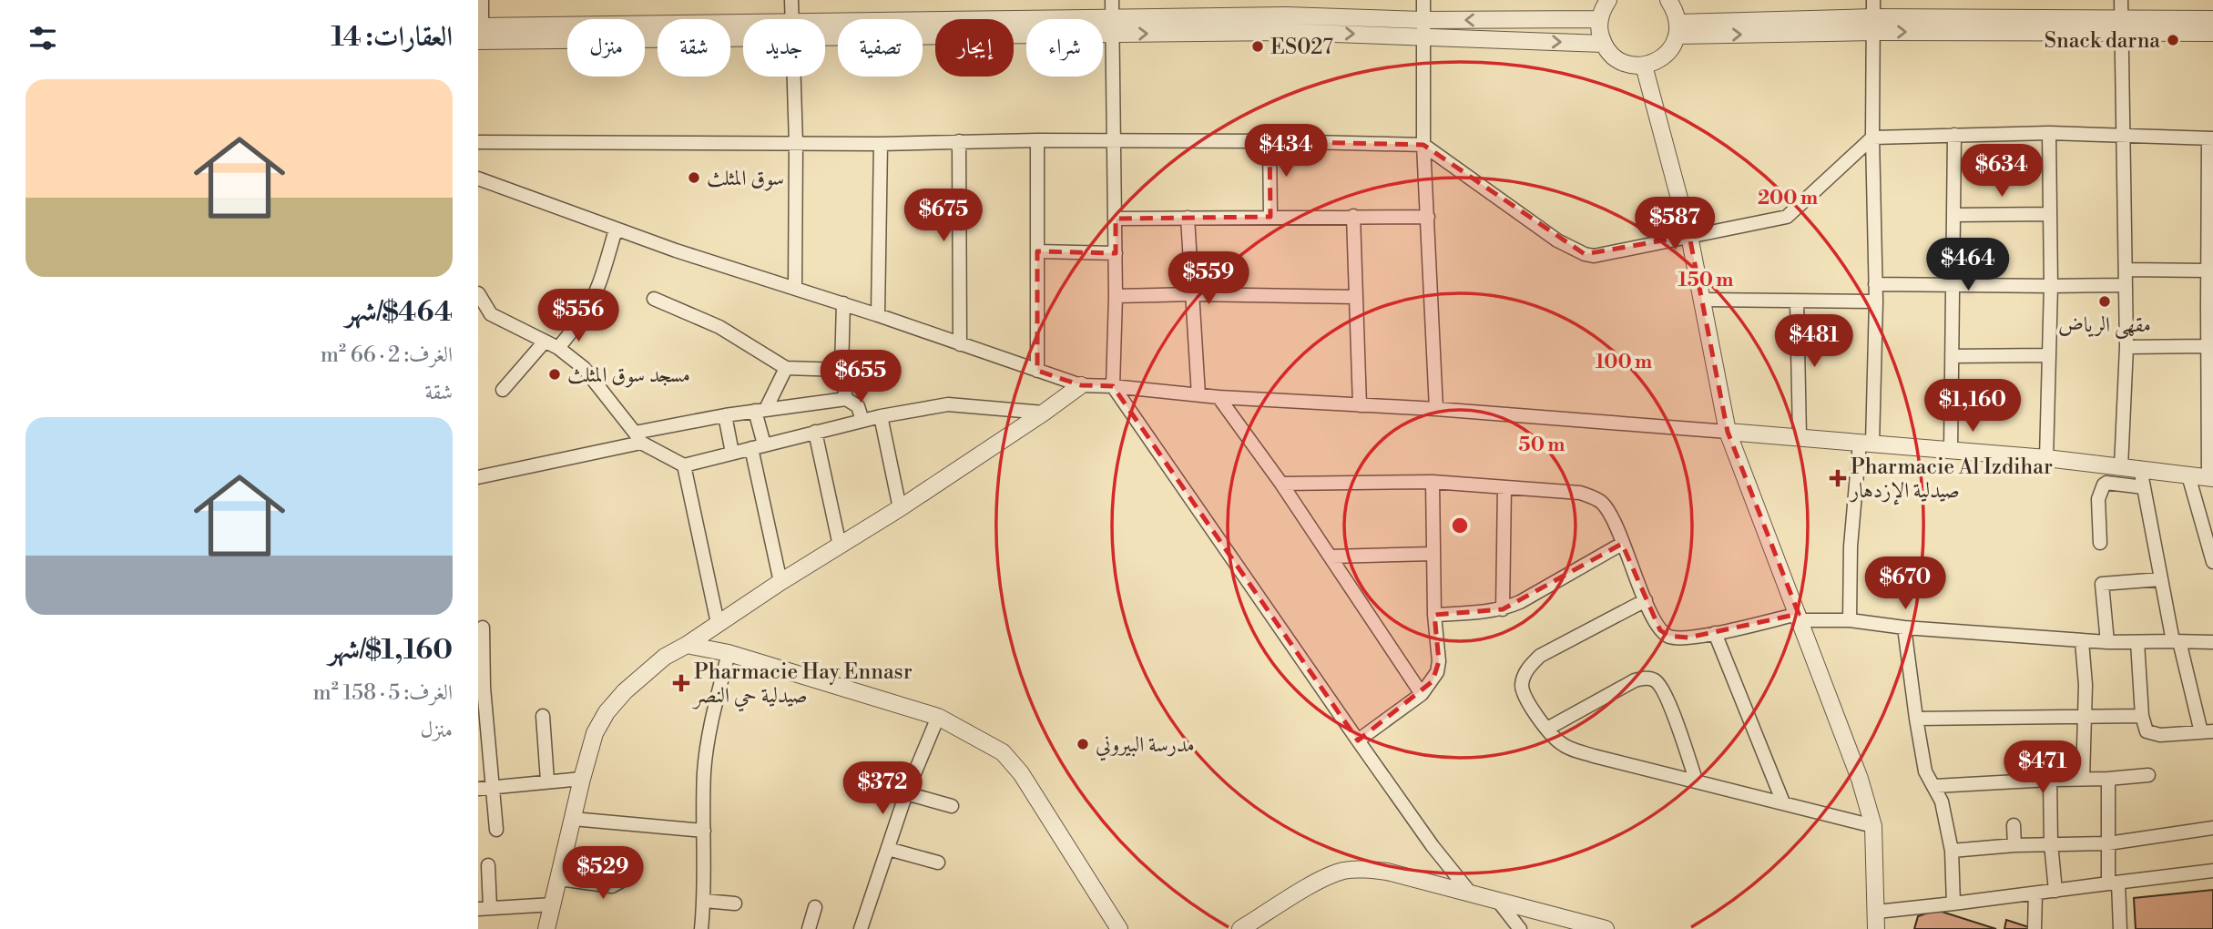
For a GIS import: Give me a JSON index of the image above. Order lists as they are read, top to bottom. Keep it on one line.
{"places":{"other":["Snack darna","ES027","سوق المثلث","مقهى الرياض","مسجد سوق المثلث","مدرسة البيروني"],"health":["Pharmacie Al Izdihar صيدلية الإزدهار","Pharmacie Hay Ennasr صيدلية حي النصر"]},"page":{"heading":"العقارات: 14","chip":["شراء","إيجار","تصفية","جديد","شقة","منزل"],"list":[{"name":"$464/شهر","note":"الغرف: 2 · 66 m² · شقة"},{"name":"$1,160/شهر","note":"الغرف: 5 · 158 m² · منزل"}],"price":["$434","$634","$675","$587","$464","$559","$556","$481","$655","$1,160","$670","$471","$372","$529"]},"rings":["200 m","150 m","100 m","50 m"]}
